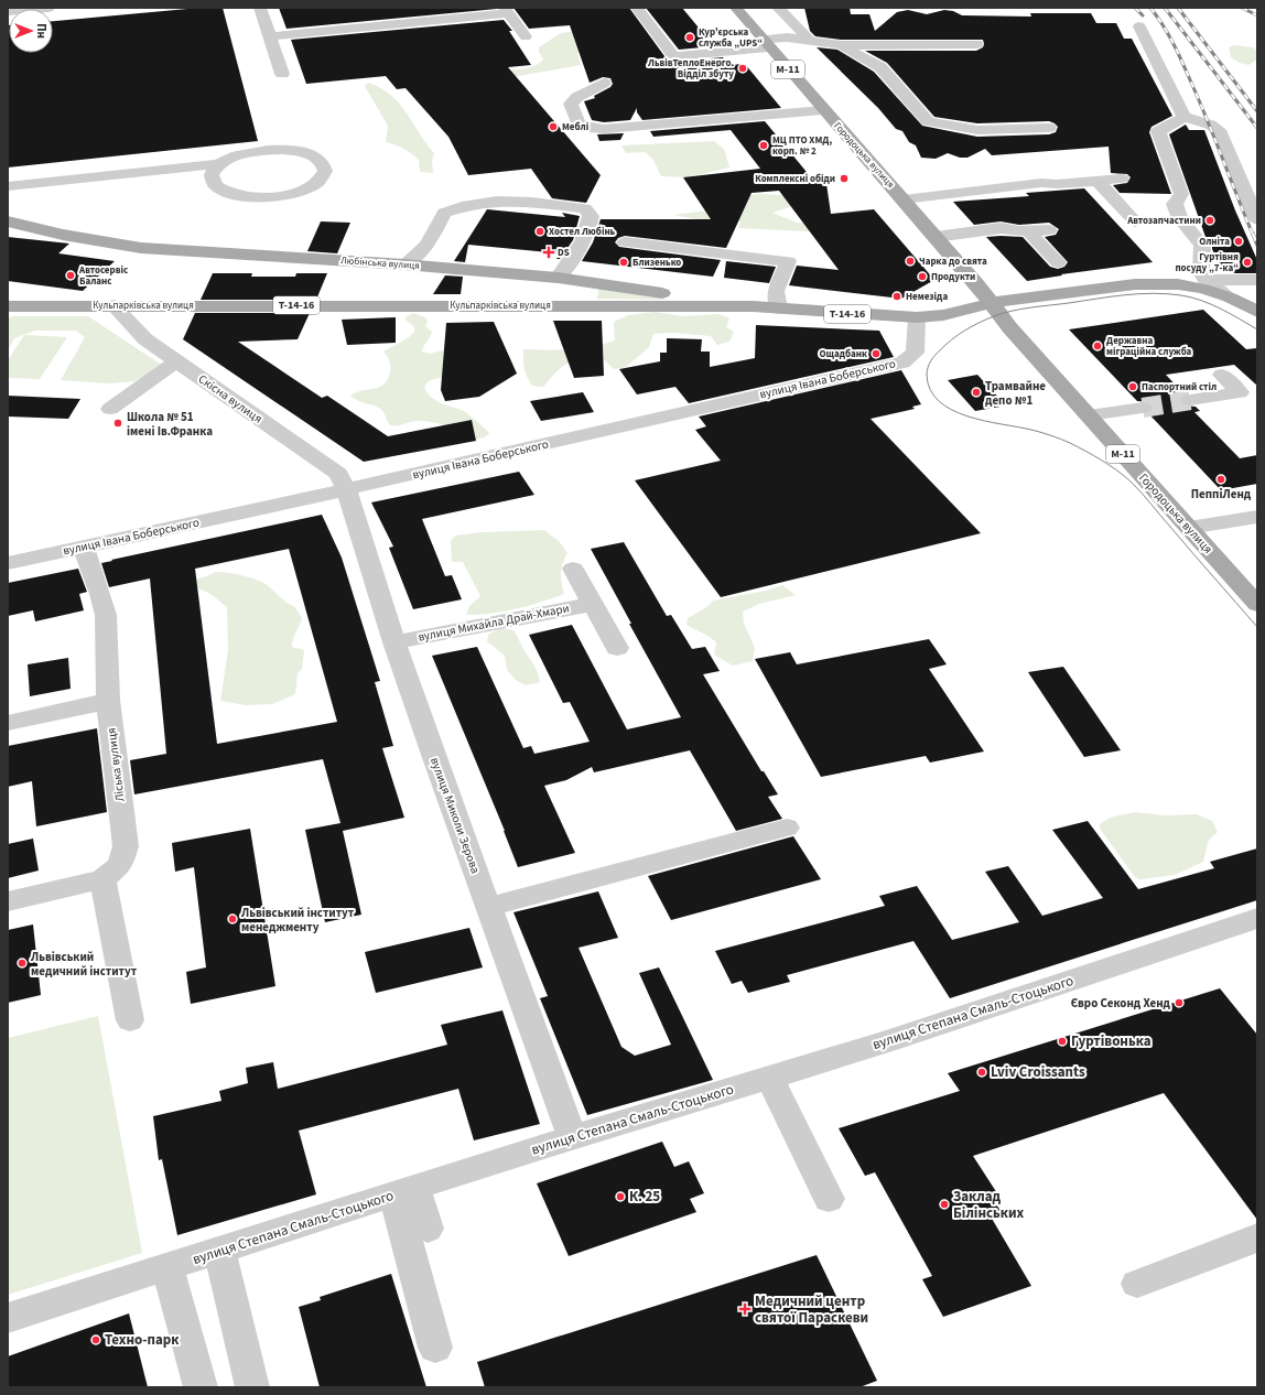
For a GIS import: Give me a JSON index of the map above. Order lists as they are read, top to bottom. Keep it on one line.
{"streets":{"main road":["М-11","Городоцька вулиця","Любінська вулиця","Кульпарківська вулиця","Т-14-16"],"street":["вулиця Івана Боберського","Скісна вулиця","вулиця Михайла Драй-Хмари","Ліська вулиця","вулиця Миколи Зерова","вулиця Степана Смаль-Стоцького"]},"crossings":[["Городоцька вулиця","Кульпарківська вулиця"],["Любінська вулиця","Кульпарківська вулиця"],["Кульпарківська вулиця","вулиця Івана Боберського"],["Кульпарківська вулиця","Скісна вулиця"],["вулиця Івана Боберського","Скісна вулиця"],["вулиця Івана Боберського","Ліська вулиця"],["вулиця Івана Боберського","вулиця Миколи Зерова"],["Скісна вулиця","вулиця Миколи Зерова"],["вулиця Михайла Драй-Хмари","вулиця Миколи Зерова"],["вулиця Миколи Зерова","вулиця Степана Смаль-Стоцького"]],"places":{"other":["Кур'єрська служба „UPS“","ЛьвівТеплоЕнерго. Відділ збуту","Меблі","МЦ ПТО ХМД, корп. № 2","Комплексні обіди","Автозапчастини","Хостел Любінь","Олніта","Чарка до свята","Близенько","Гуртівня посуду „7-ка“","Автосервіс Баланс","Продукти","Немезіда","Державна міграційна служба","Ощадбанк","Паспортний стіл","Трамвайне депо №1","Школа № 51 імені Ів.Франка","ПеппіЛенд","Львівський інститут менеджменту","Львівський медичний інститут","Євро Секонд Хенд","Гуртівонька","Lviv Croissants","К. 25","Заклад Білінських","Техно-парк"],"health":["DS","Медичний центр святої Параскеви"]},"north":"right"}
